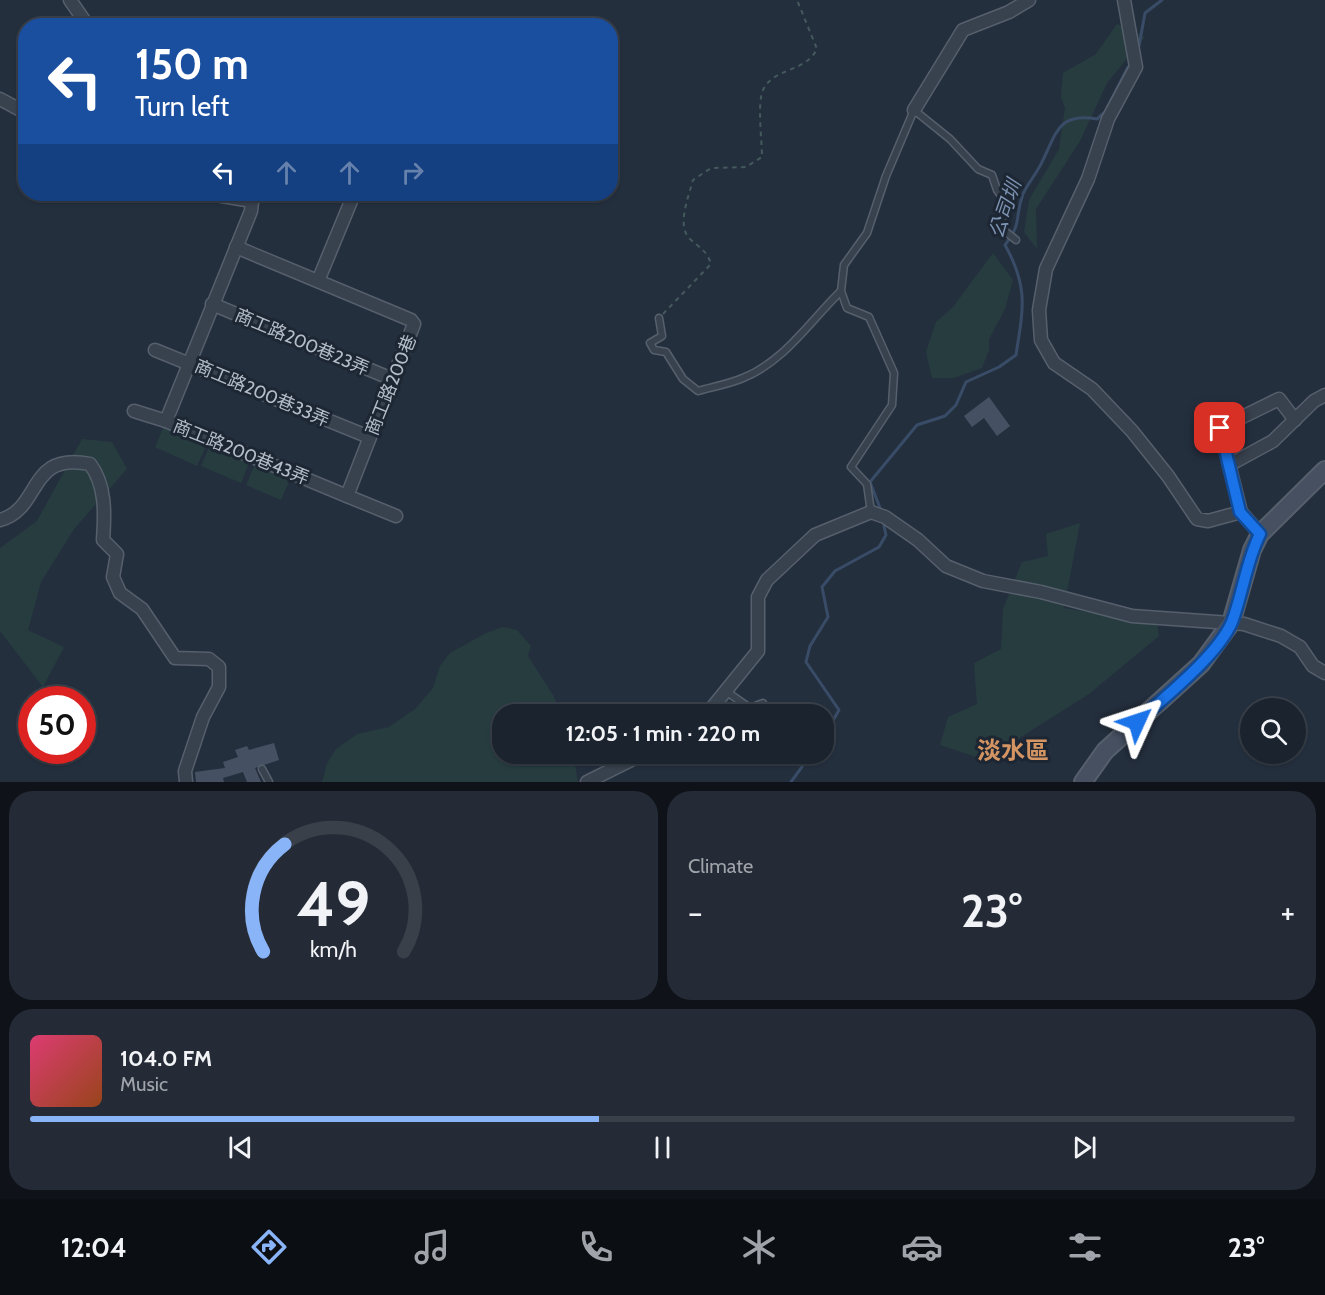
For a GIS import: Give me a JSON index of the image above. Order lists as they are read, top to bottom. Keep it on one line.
{"streets":{"street":["商工路200巷23弄","商工路200巷","商工路200巷33弄","商工路200巷43弄"]},"crossings":[["商工路200巷23弄","商工路200巷"],["商工路200巷","商工路200巷33弄"],["商工路200巷","商工路200巷43弄"]],"districts":["淡水區"],"water":["公司圳"],"page":{"turn":["150 m","Turn left"],"limit":"50","trip":"12:05 · 1 min · 220 m","tile":"Climate","heat":["−","23°","+"],"song":["104.0 FM","Music"],"tabs":["12:04","23°"],"gauge":["49","km/h"]}}
